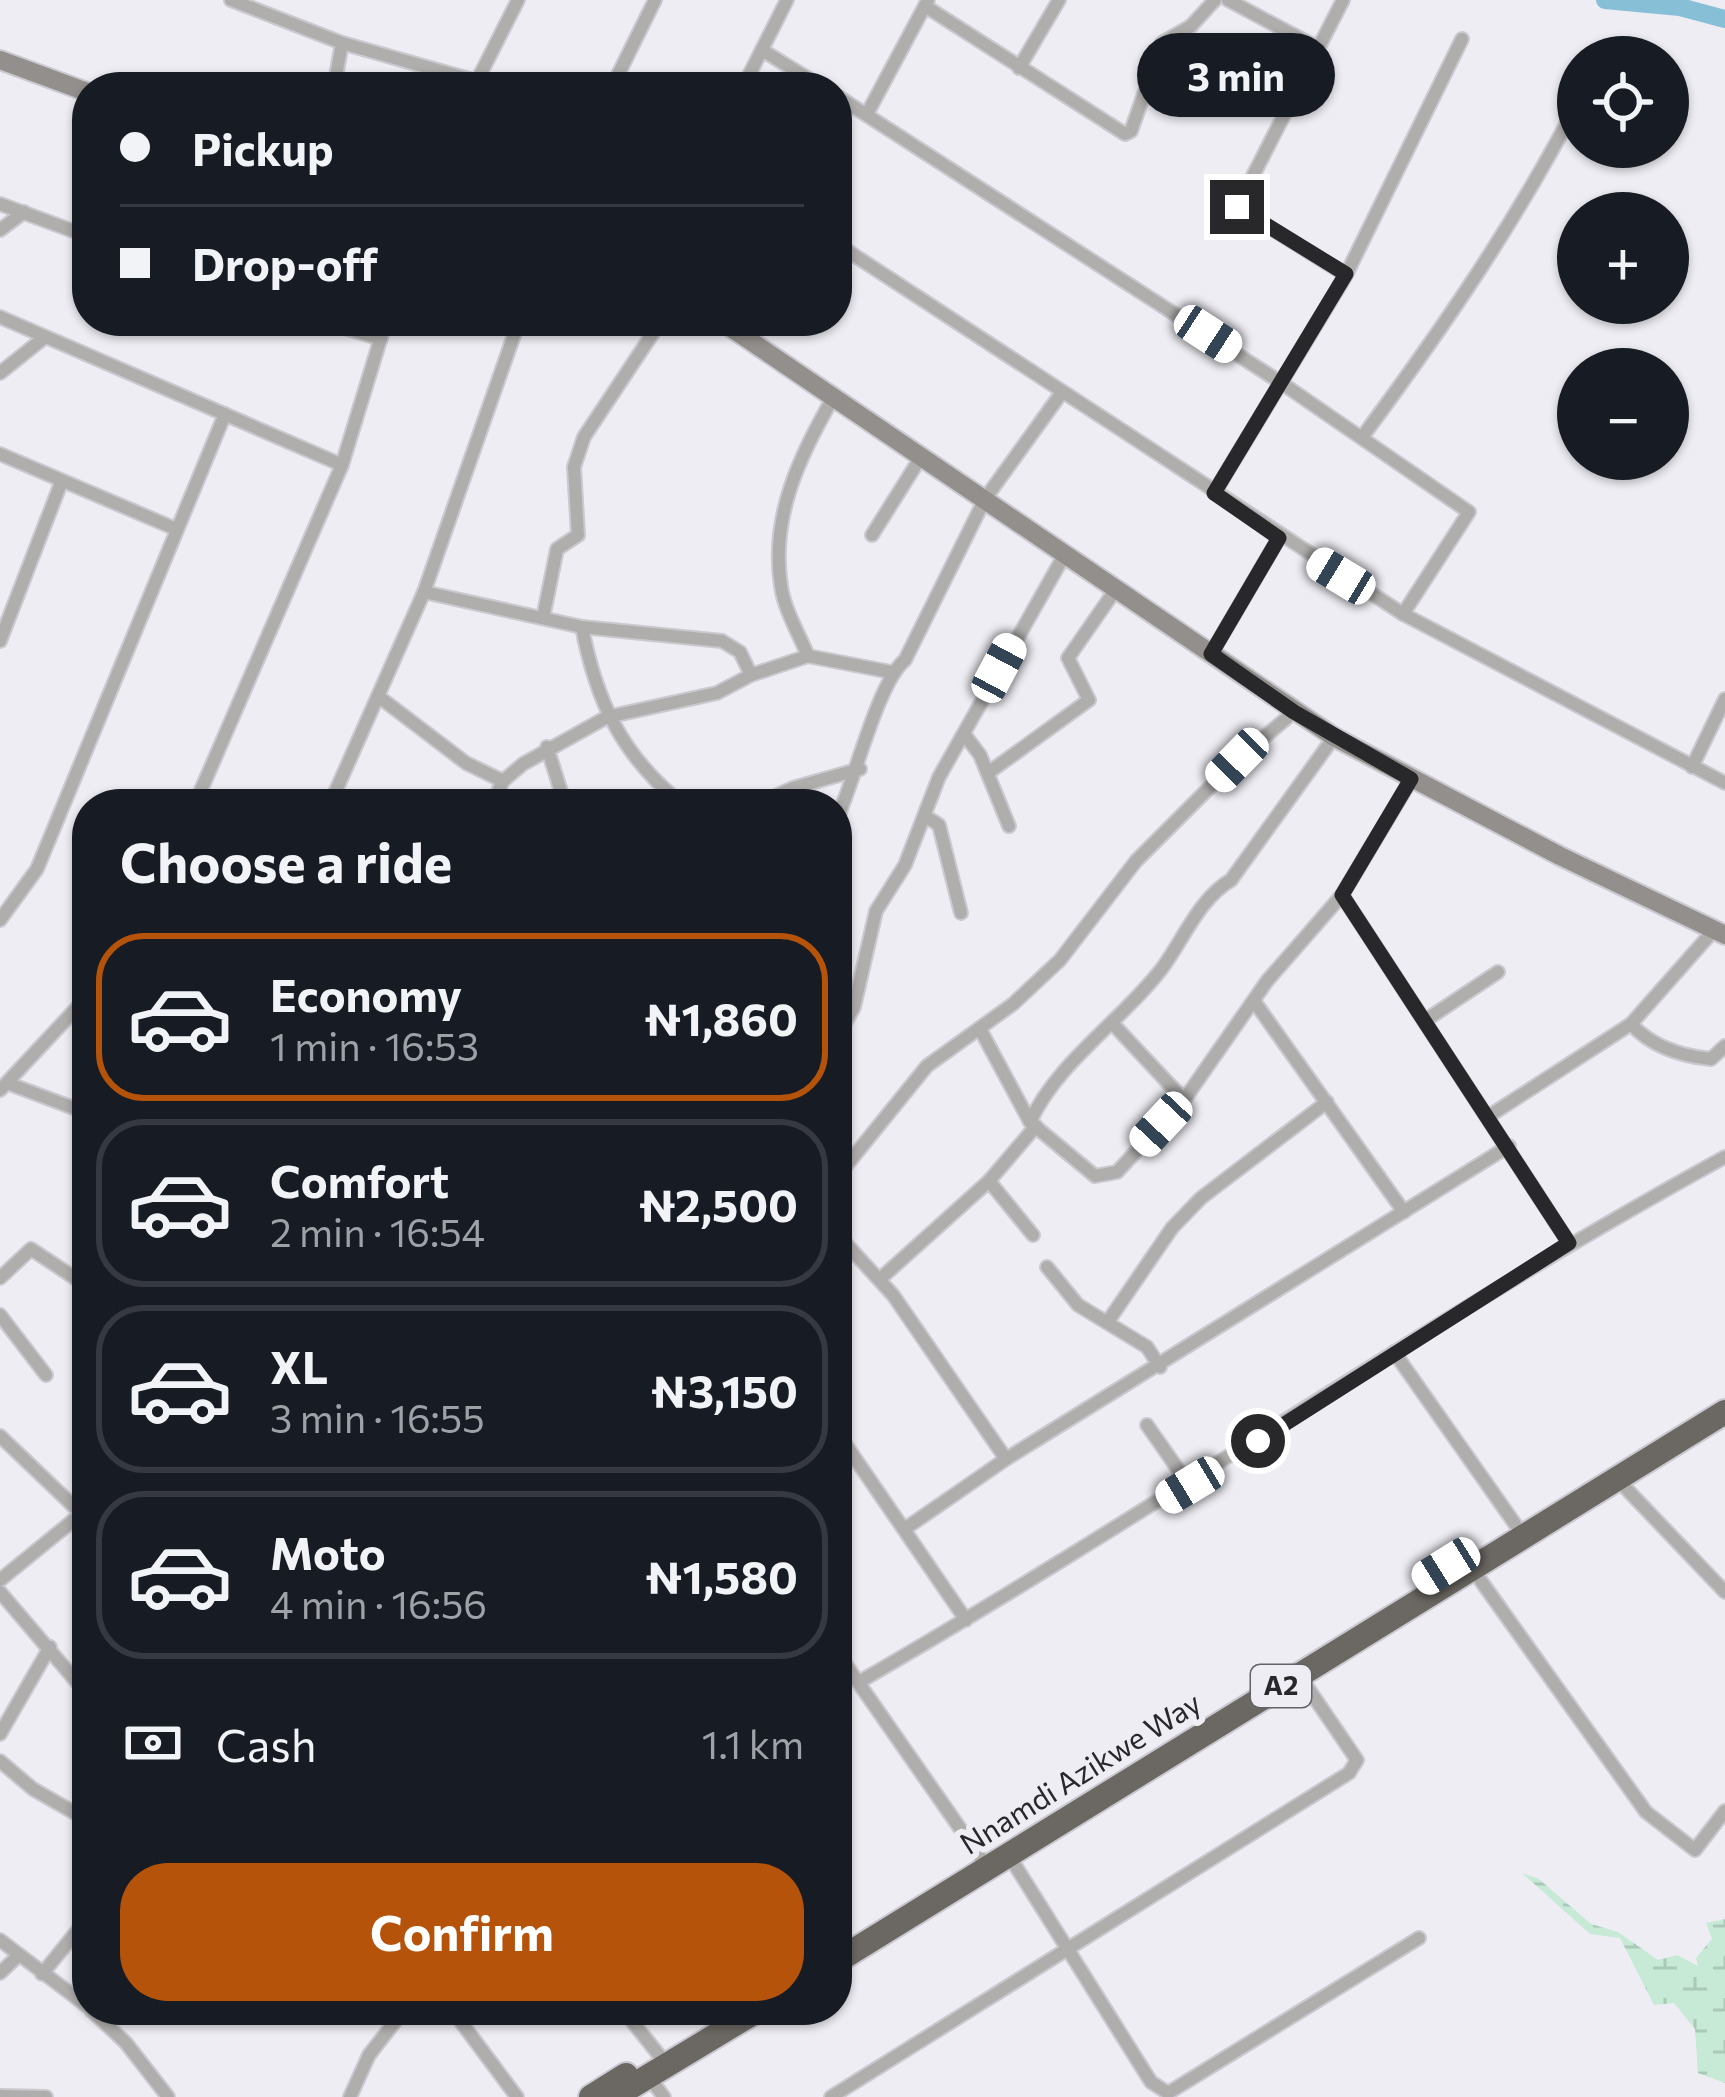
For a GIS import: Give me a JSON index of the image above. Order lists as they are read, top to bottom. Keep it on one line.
{"streets":{"highway":["A2","Nnamdi Azikwe Way"]},"page":{"bubble":"3 min","map_buttons":["+","−"],"banner":["Pickup","Drop-off"],"heading":"Choose a ride","list":[{"name":"Economy","note":"1 min · 16:53","value":"₦1,860"},{"name":"Comfort","note":"2 min · 16:54","value":"₦2,500"},{"name":"XL","note":"3 min · 16:55","value":"₦3,150"},{"name":"Moto","note":"4 min · 16:56","value":"₦1,580"}],"pay":["Cash","1.1 km"],"buttons":"Confirm"}}
